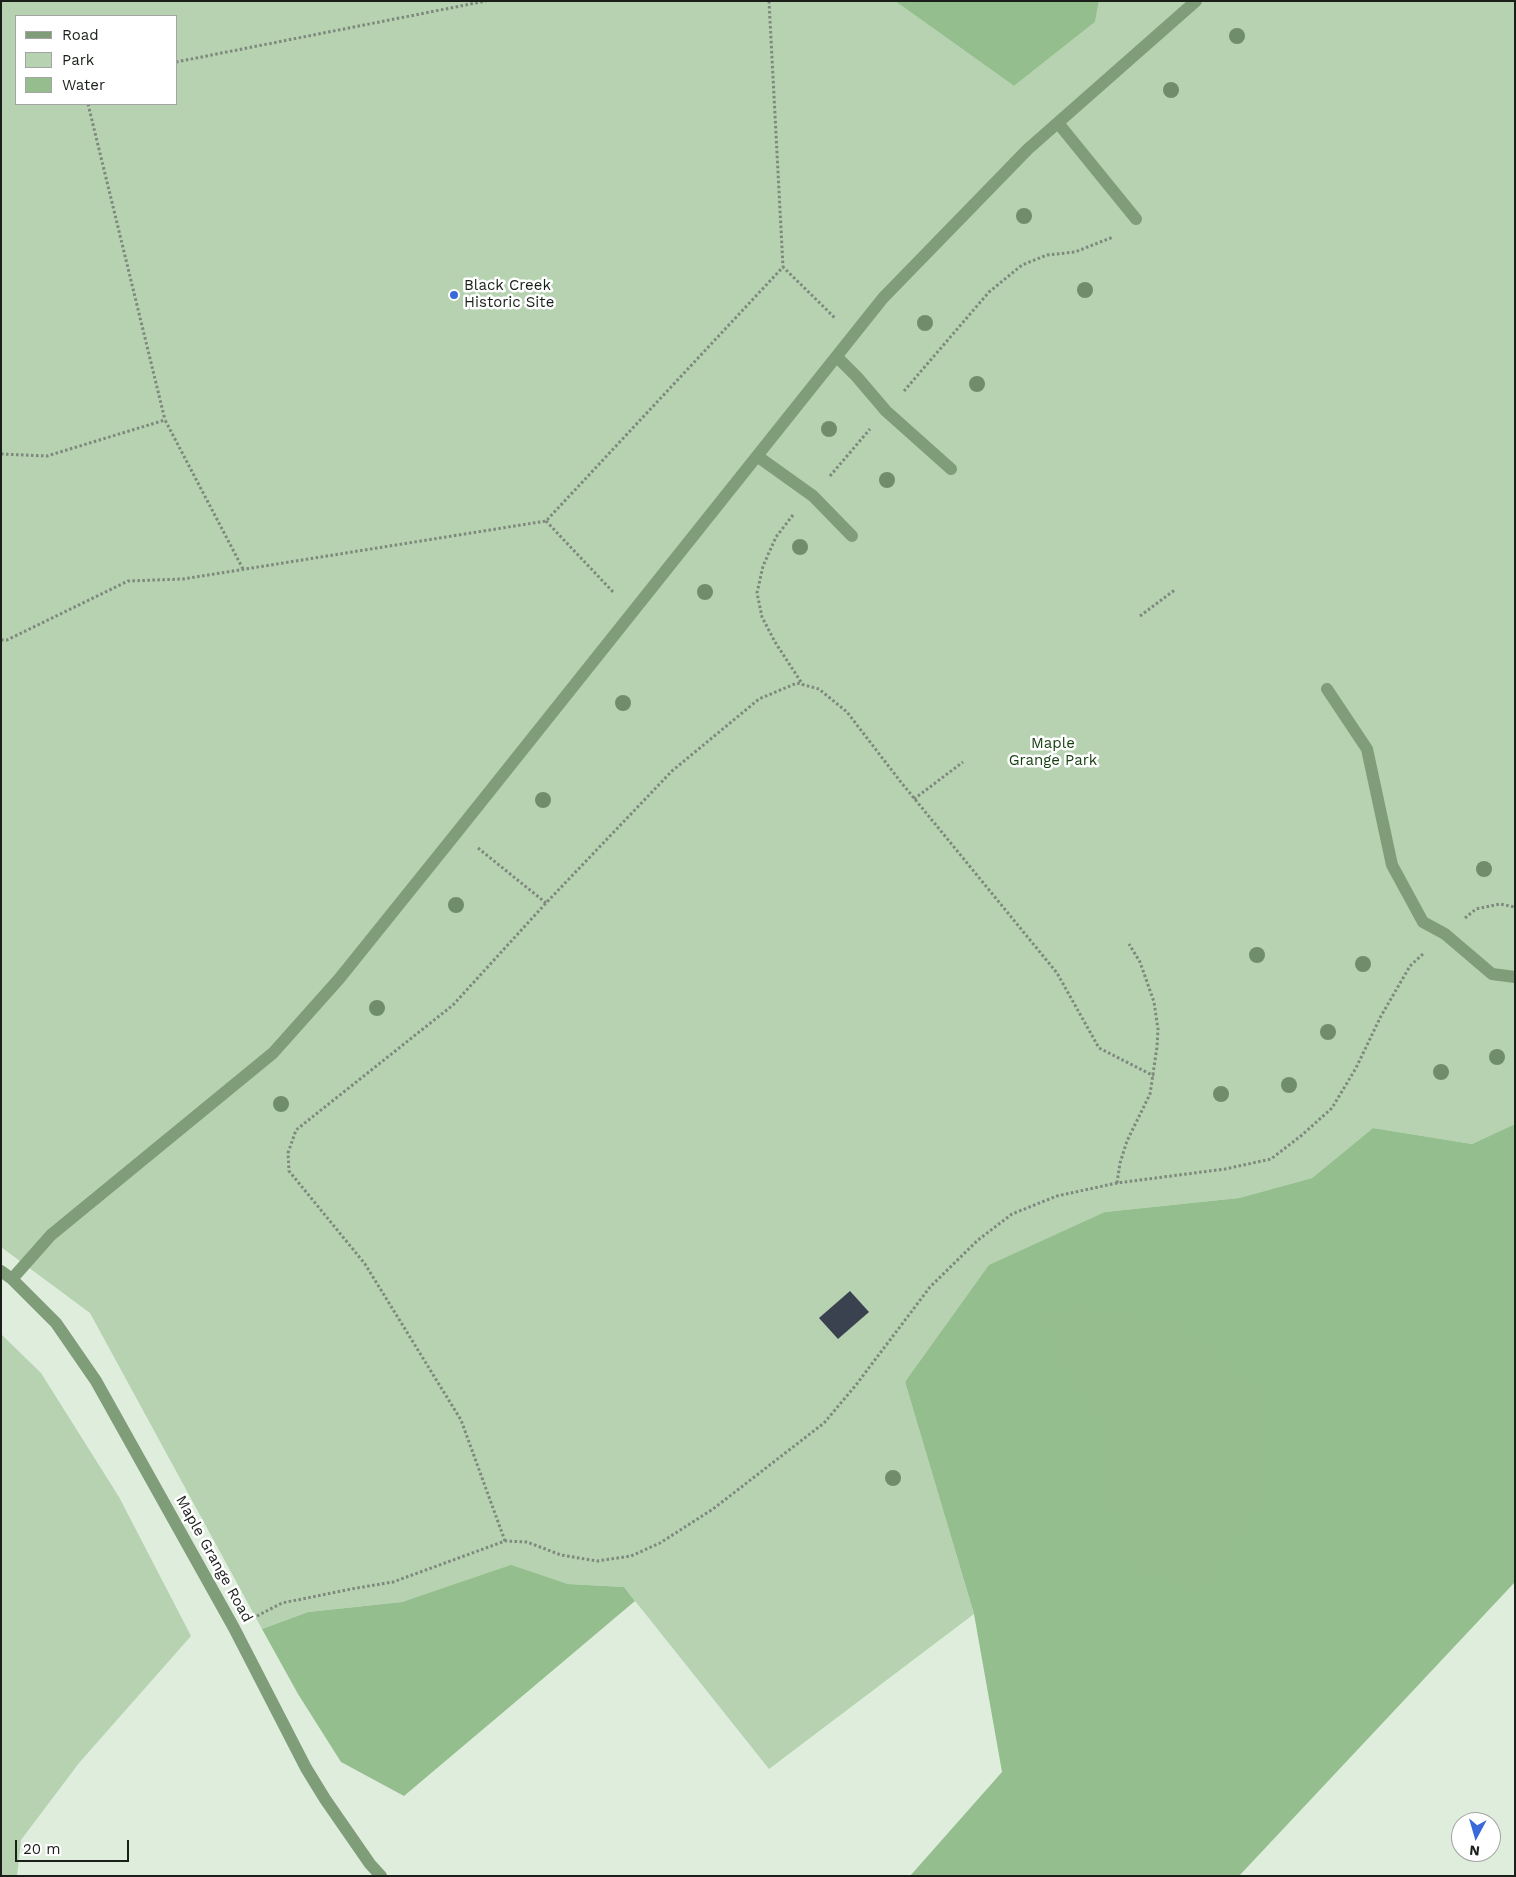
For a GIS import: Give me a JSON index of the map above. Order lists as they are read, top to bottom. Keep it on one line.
{"streets":{"street":["Maple Grange Road"]},"parks":["Maple Grange Park"],"places":["Black Creek Historic Site"],"legend":["Road","Park","Water"],"scale_bar":"20 m","north":"bottom"}
